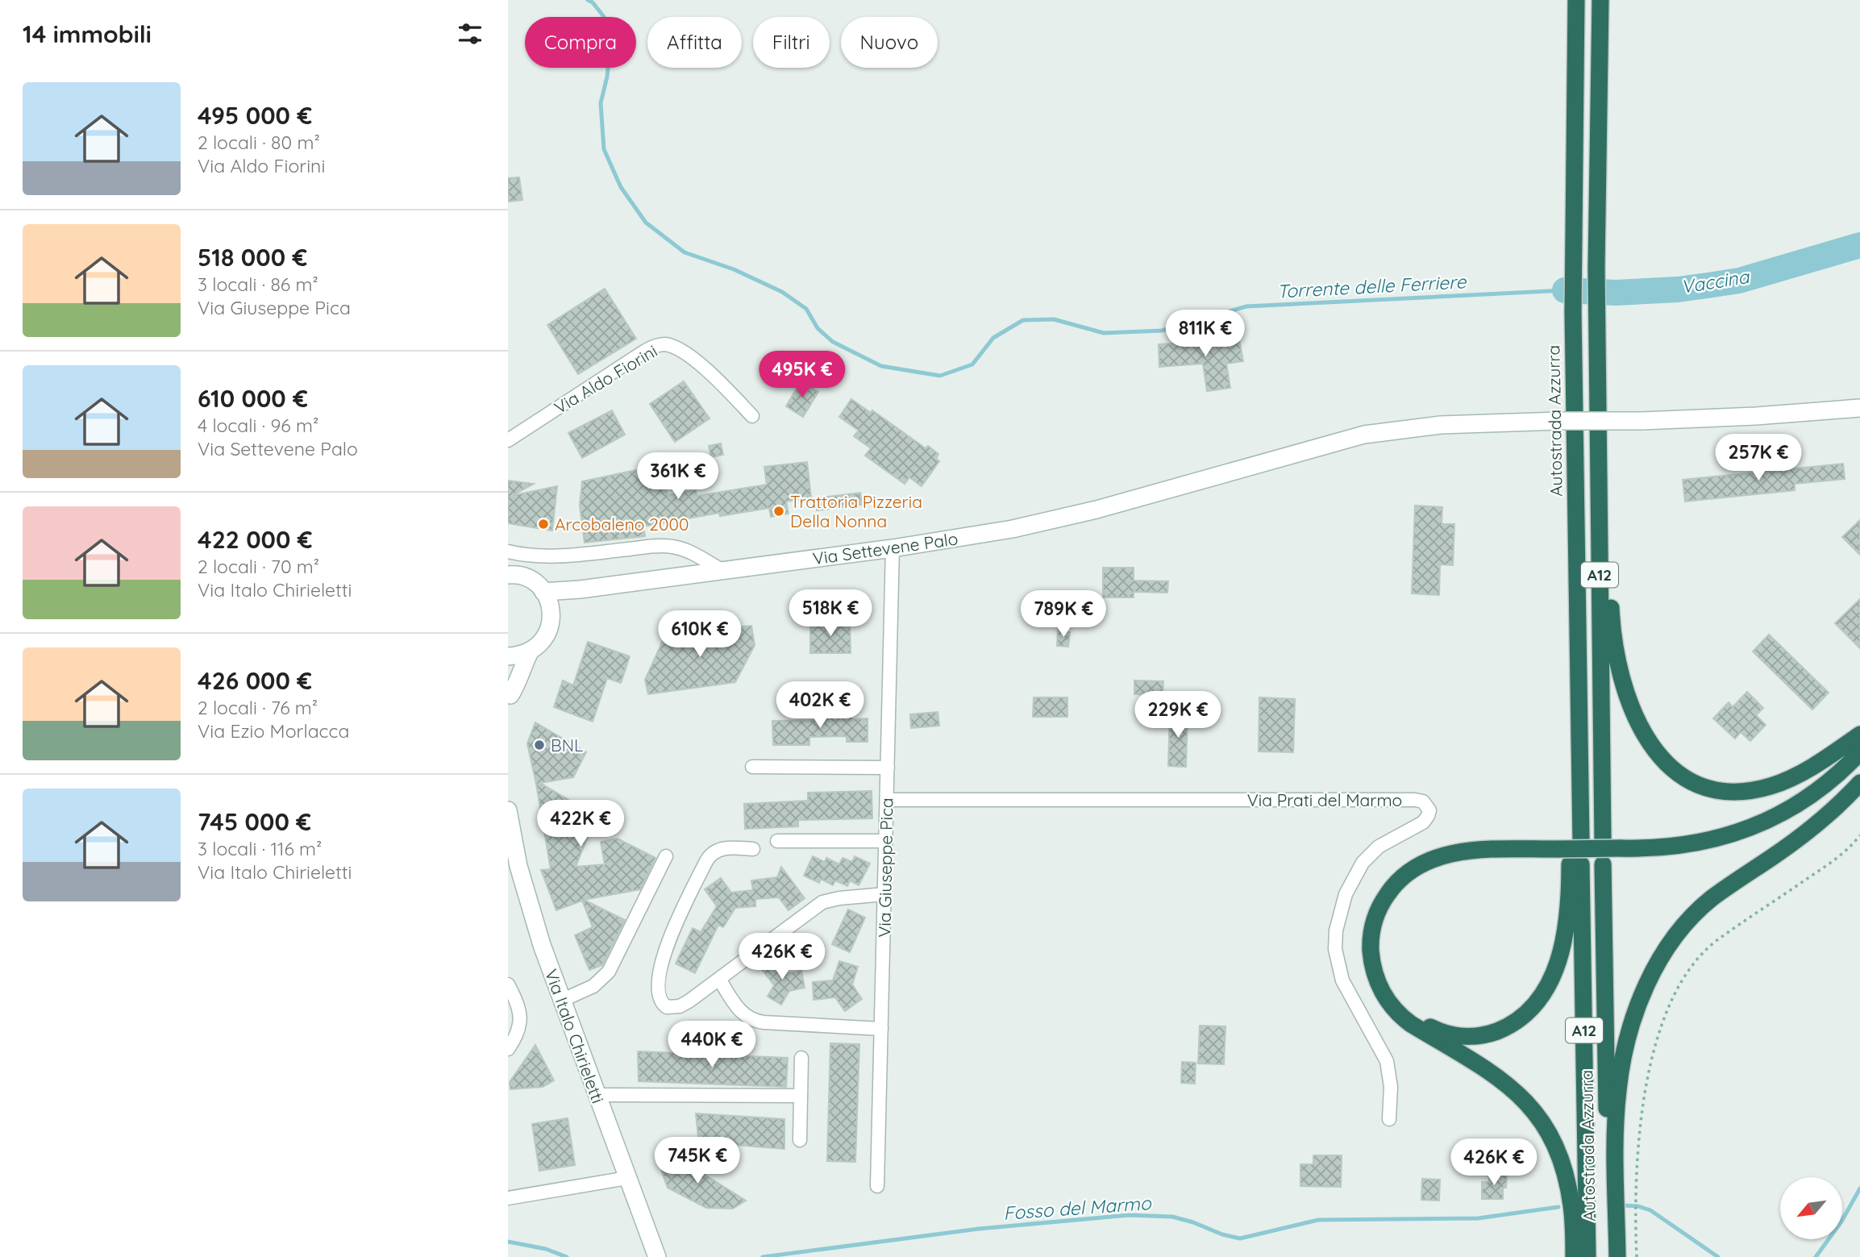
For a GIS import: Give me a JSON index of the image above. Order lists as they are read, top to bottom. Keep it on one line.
{"streets":{"highway":["Autostrada Azzurra","A12"],"main road":["Via Settevene Palo","Via Italo Chirieletti"],"street":["Via Aldo Fiorini","Via Prati del Marmo","Via Giuseppe Pica"]},"crossings":[["Via Settevene Palo","Via Giuseppe Pica"],["Via Prati del Marmo","Via Giuseppe Pica"]],"water":["Vaccina","Torrente delle Ferriere","Fosso del Marmo"],"places":["Trattoria Pizzeria Della Nonna","Arcobaleno 2000","BNL"],"north":"bottom left","page":{"heading":"14 immobili","chip":["Compra","Affitta","Filtri","Nuovo"],"list":[{"name":"495 000 €","note":"2 locali · 80 m² · Via Aldo Fiorini"},{"name":"518 000 €","note":"3 locali · 86 m² · Via Giuseppe Pica"},{"name":"610 000 €","note":"4 locali · 96 m² · Via Settevene Palo"},{"name":"422 000 €","note":"2 locali · 70 m² · Via Italo Chirieletti"},{"name":"426 000 €","note":"2 locali · 76 m² · Via Ezio Morlacca"},{"name":"745 000 €","note":"3 locali · 116 m² · Via Italo Chirieletti"}],"price":["811K €","495K €","257K €","361K €","518K €","789K €","610K €","402K €","229K €","422K €","426K €","440K €","745K €","426K €"]}}
